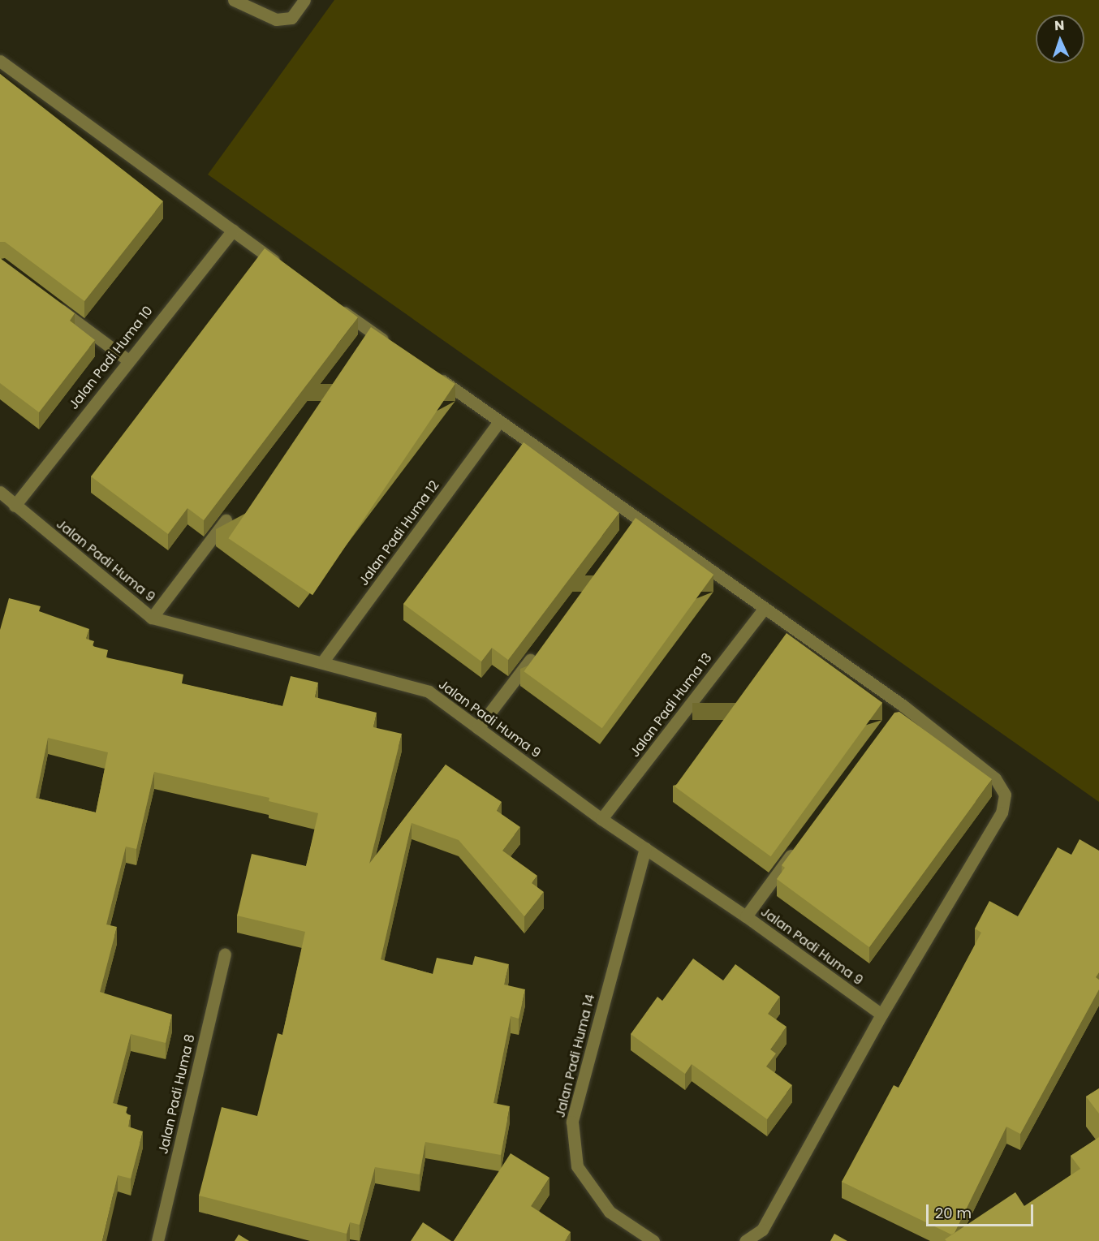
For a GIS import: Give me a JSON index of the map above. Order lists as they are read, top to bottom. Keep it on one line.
{"streets":{"street":["Jalan Padi Huma 10","Jalan Padi Huma 12","Jalan Padi Huma 9","Jalan Padi Huma 13","Jalan Padi Huma 14","Jalan Padi Huma 8"]},"crossings":[["Jalan Padi Huma 10","Jalan Padi Huma 9"],["Jalan Padi Huma 12","Jalan Padi Huma 9"],["Jalan Padi Huma 9","Jalan Padi Huma 13"],["Jalan Padi Huma 9","Jalan Padi Huma 14"]],"scale_bar":"20 m","north":"top"}
